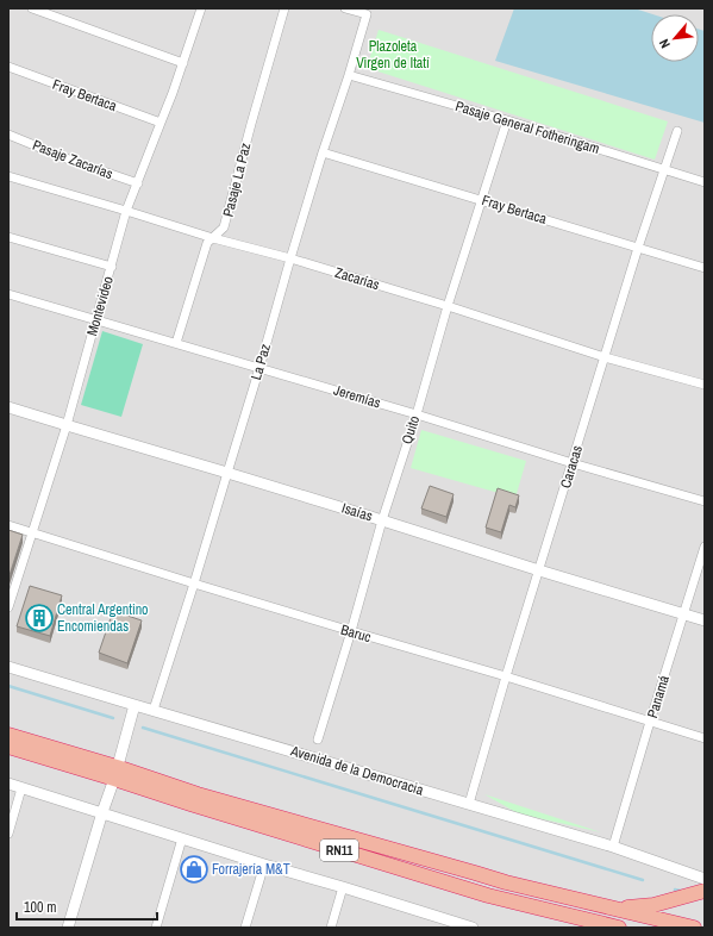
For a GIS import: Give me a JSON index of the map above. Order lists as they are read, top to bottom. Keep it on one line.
{"streets":{"highway":["RN11"],"street":["Fray Bertaca","Pasaje General Fotheringam","Pasaje Zacarías","Pasaje La Paz","Zacarías","Montevideo","La Paz","Jeremías","Quito","Caracas","Isaías","Baruc","Panamá","Avenida de la Democracia"]},"crossings":[["Fray Bertaca","Montevideo"],["Fray Bertaca","La Paz"],["Fray Bertaca","Quito"],["Fray Bertaca","Caracas"],["Pasaje General Fotheringam","La Paz"],["Pasaje General Fotheringam","Quito"],["Pasaje General Fotheringam","Caracas"],["Pasaje Zacarías","Montevideo"],["Pasaje La Paz","Zacarías"],["Pasaje La Paz","Jeremías"],["Zacarías","Montevideo"],["Zacarías","La Paz"],["Zacarías","Quito"],["Zacarías","Caracas"],["Montevideo","Jeremías"],["Montevideo","Isaías"],["Montevideo","Baruc"],["La Paz","Jeremías"],["La Paz","Isaías"],["La Paz","Baruc"],["La Paz","Avenida de la Democracia"],["Jeremías","Quito"],["Jeremías","Caracas"],["Quito","Isaías"],["Quito","Baruc"],["Caracas","Isaías"],["Caracas","Baruc"],["Caracas","Avenida de la Democracia"],["Isaías","Panamá"],["Baruc","Panamá"],["Panamá","Avenida de la Democracia"]],"parks":["Plazoleta Virgen de Itatí"],"places":{"building":["Central Argentino Encomiendas"],"shop":["Forrajería M&T"]},"scale_bar":"100 m","north":"bottom left"}
